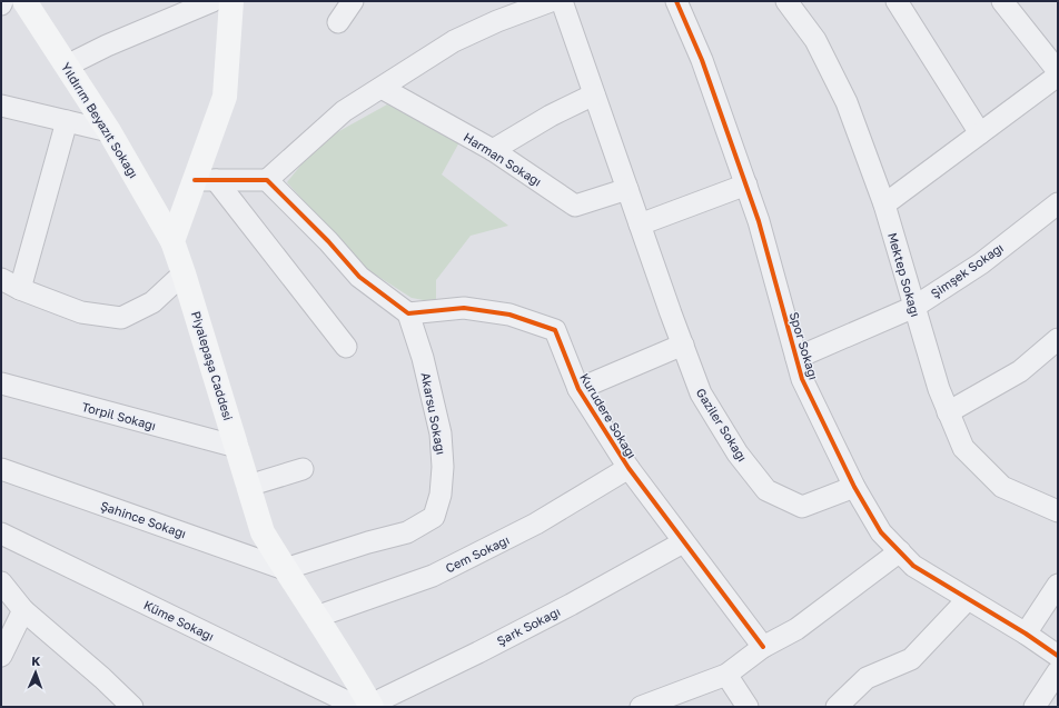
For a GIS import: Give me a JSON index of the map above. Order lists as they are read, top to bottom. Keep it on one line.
{"streets":{"street":["Yıldırım Beyazıt Sokağı","Harman Sokağı","Şimşek Sokağı","Mektep Sokağı","Spor Sokağı","Piyalepaşa Caddesi","Akarsu Sokağı","Torpil Sokağı","Kurudere Sokağı","Gaziler Sokağı","Şahince Sokağı","Cem Sokağı","Küme Sokağı","Şark Sokağı"]},"crossings":[["Yıldırım Beyazıt Sokağı","Piyalepaşa Caddesi"],["Harman Sokağı","Gaziler Sokağı"],["Şimşek Sokağı","Mektep Sokağı"],["Şimşek Sokağı","Spor Sokağı"],["Spor Sokağı","Gaziler Sokağı"],["Piyalepaşa Caddesi","Akarsu Sokağı"],["Piyalepaşa Caddesi","Torpil Sokağı"],["Piyalepaşa Caddesi","Şahince Sokağı"],["Piyalepaşa Caddesi","Cem Sokağı"],["Piyalepaşa Caddesi","Küme Sokağı"],["Piyalepaşa Caddesi","Şark Sokağı"],["Akarsu Sokağı","Kurudere Sokağı"],["Akarsu Sokağı","Şahince Sokağı"],["Kurudere Sokağı","Cem Sokağı"],["Kurudere Sokağı","Şark Sokağı"],["Küme Sokağı","Şark Sokağı"]],"north":"top"}
